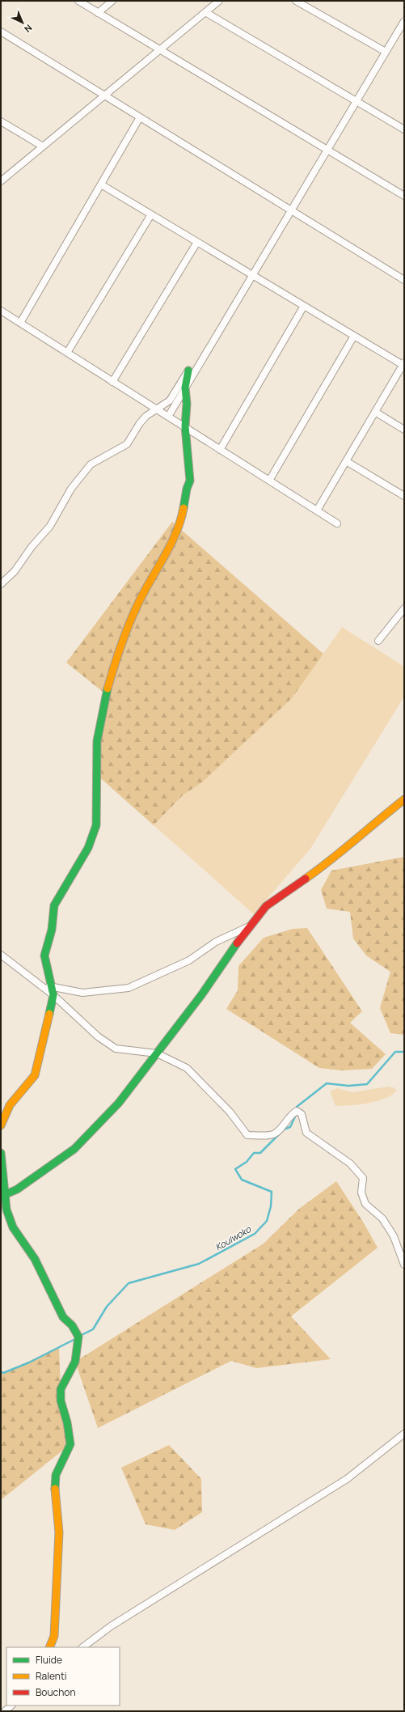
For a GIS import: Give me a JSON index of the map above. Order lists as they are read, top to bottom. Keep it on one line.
{"water":["Koulwoko"],"legend":["Fluide","Ralenti","Bouchon"],"north":"bottom right"}
